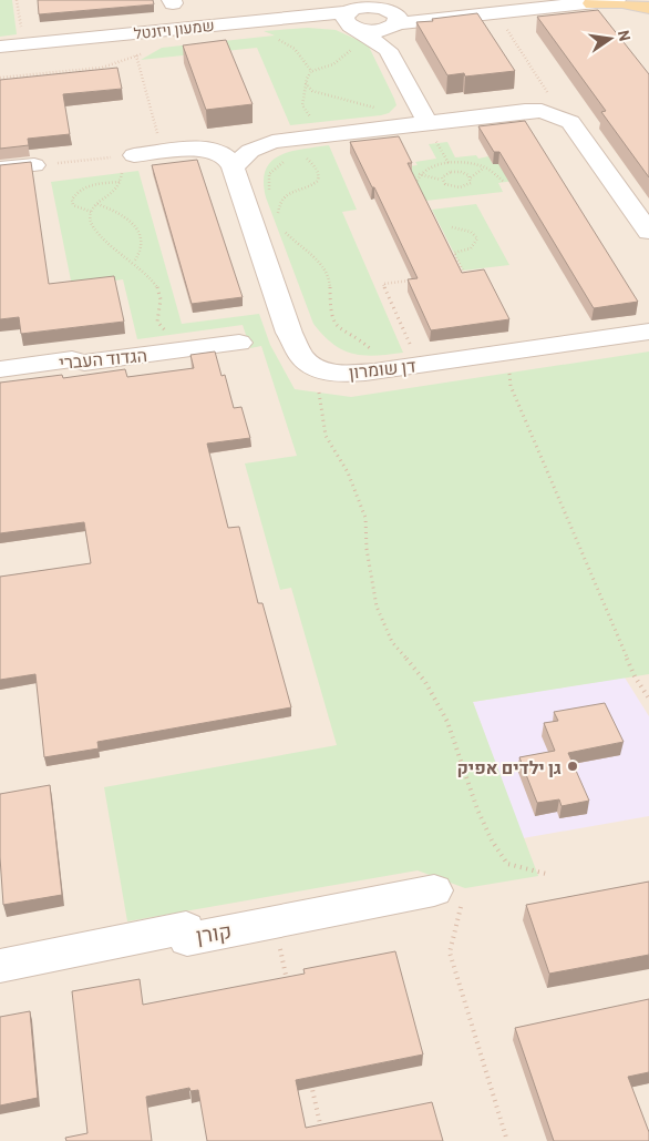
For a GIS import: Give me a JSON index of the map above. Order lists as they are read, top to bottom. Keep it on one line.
{"streets":{"street":["שמעון ויזנטל","הגדוד העברי","דן שומרון","קורן"]},"places":["גן ילדים אפיק"],"north":"right"}
